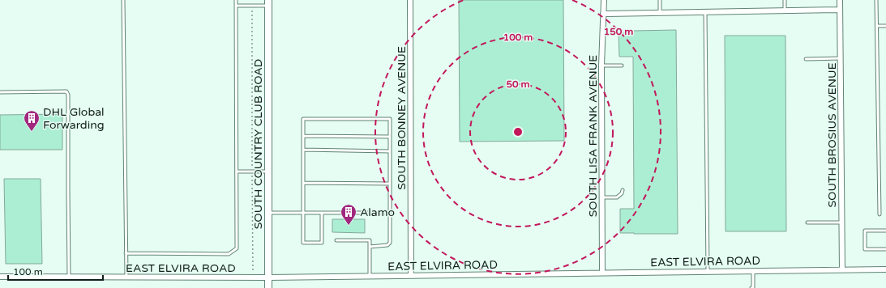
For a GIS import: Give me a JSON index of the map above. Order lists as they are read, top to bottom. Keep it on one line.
{"streets":{"street":["SOUTH BONNEY AVENUE","SOUTH BROSIUS AVENUE","SOUTH LISA FRANK AVENUE","SOUTH COUNTRY CLUB ROAD","EAST ELVIRA ROAD"]},"crossings":[["SOUTH BONNEY AVENUE","EAST ELVIRA ROAD"],["SOUTH BROSIUS AVENUE","EAST ELVIRA ROAD"],["SOUTH LISA FRANK AVENUE","EAST ELVIRA ROAD"],["SOUTH COUNTRY CLUB ROAD","EAST ELVIRA ROAD"]],"places":{"building":["DHL Global Forwarding","Alamo"]},"scale_bar":"100 m","rings":["150 m","100 m","50 m"]}
